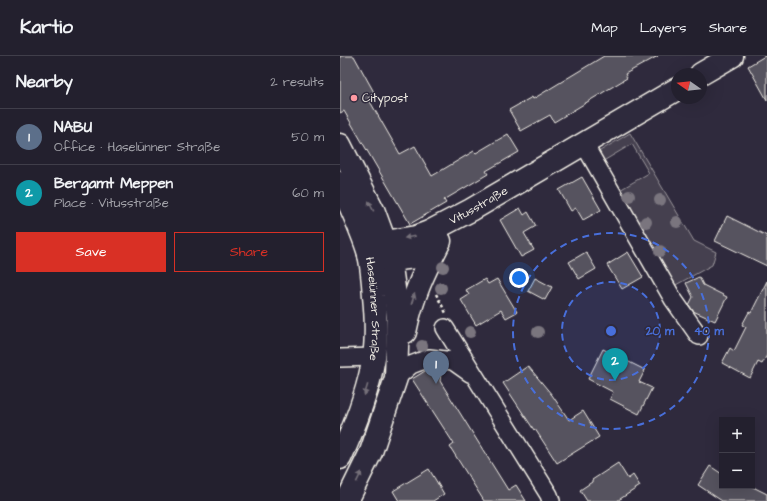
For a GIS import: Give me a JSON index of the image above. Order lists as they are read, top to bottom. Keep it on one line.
{"streets":{"street":["Vitusstraße","Haselünner Straße"]},"crossings":[["Vitusstraße","Haselünner Straße"]],"places":["Citypost"],"north":"left","page":{"header":"Kartio","nav":["Map","Layers","Share"],"heading":["Nearby","2 results"],"list":[{"mark":"1","name":"NABU","note":"Office · Haselünner Straße","value":"50 m"},{"mark":"2","name":"Bergamt Meppen","note":"Place · Vitusstraße","value":"60 m"}],"buttons":["Save","Share"],"pins":["2","1"],"map_buttons":["+","−"]},"rings":["20 m","40 m"]}
